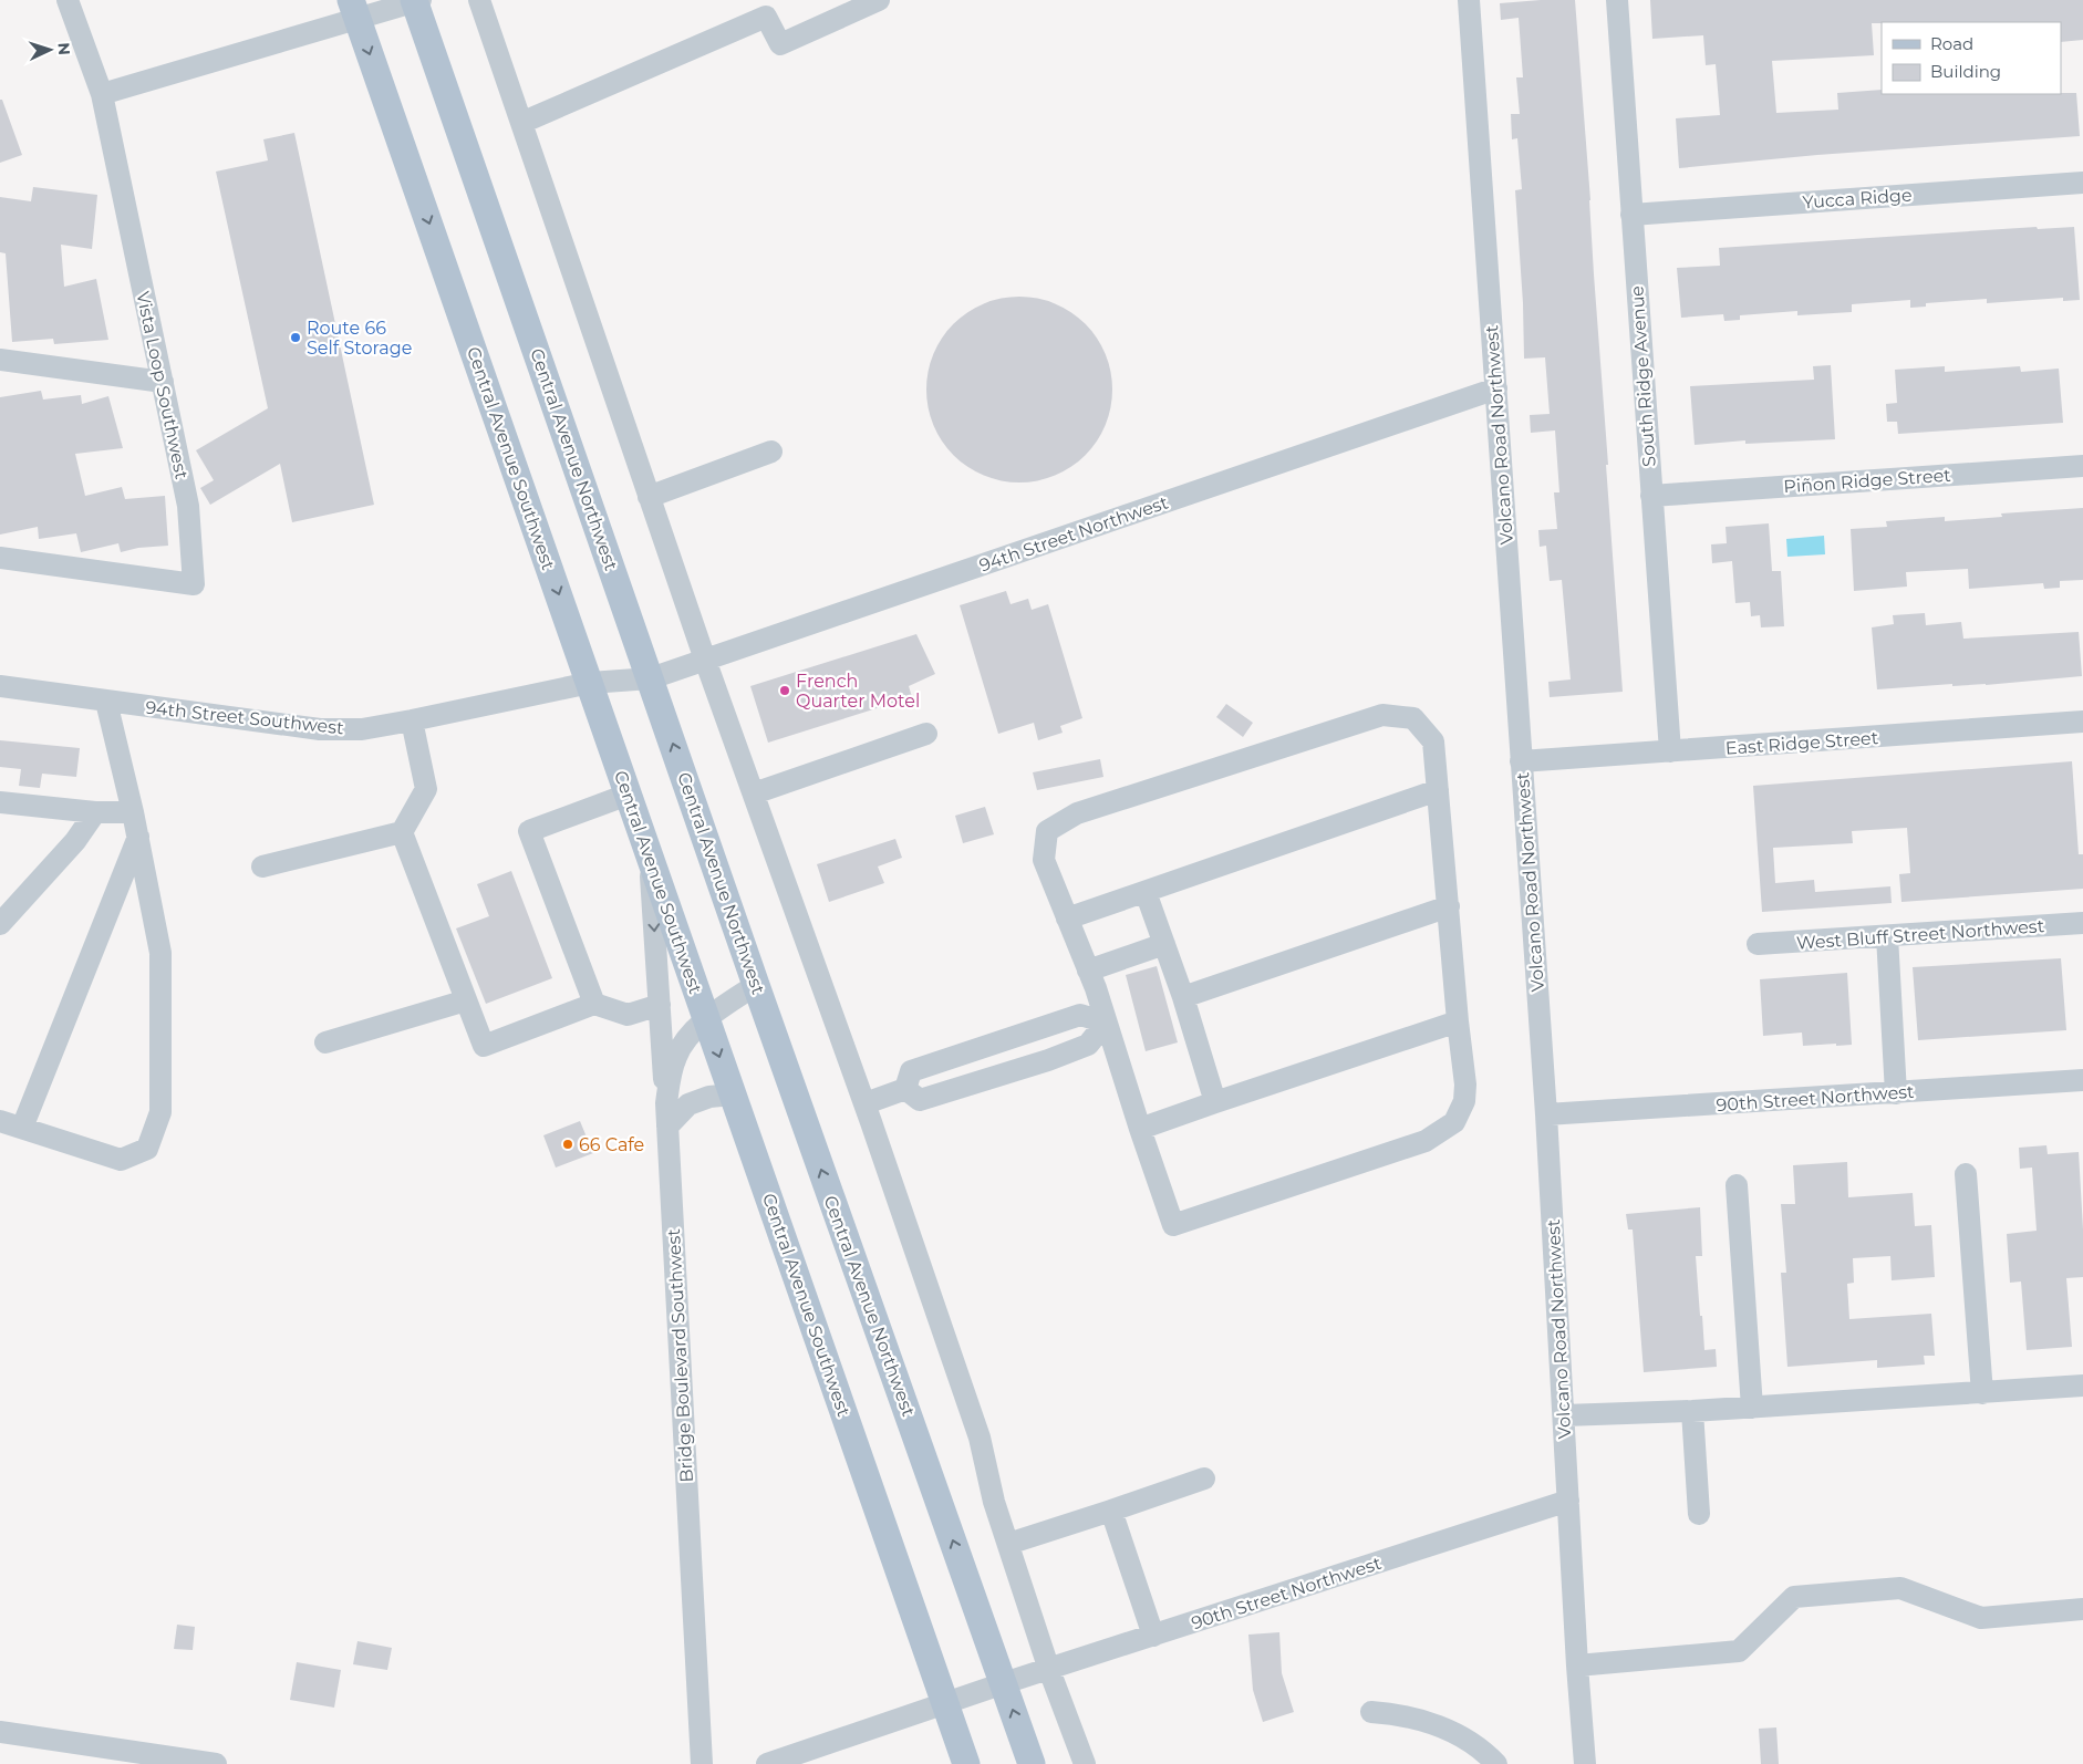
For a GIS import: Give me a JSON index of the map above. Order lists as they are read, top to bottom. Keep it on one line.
{"streets":{"main road":["Central Avenue Southwest","Central Avenue Northwest"],"street":["Yucca Ridge","South Ridge Avenue","Vista Loop Southwest","Volcano Road Northwest","Piñon Ridge Street","94th Street Northwest","94th Street Southwest","East Ridge Street","West Bluff Street Northwest","90th Street Northwest","Bridge Boulevard Southwest"]},"crossings":[["Yucca Ridge","South Ridge Avenue"],["South Ridge Avenue","Piñon Ridge Street"],["South Ridge Avenue","East Ridge Street"],["Volcano Road Northwest","94th Street Northwest"],["Volcano Road Northwest","East Ridge Street"],["Volcano Road Northwest","90th Street Northwest"],["Central Avenue Southwest","94th Street Southwest"],["Central Avenue Southwest","90th Street Northwest"],["Central Avenue Southwest","Bridge Boulevard Southwest"],["Central Avenue Northwest","94th Street Northwest"],["Central Avenue Northwest","94th Street Southwest"],["Central Avenue Northwest","90th Street Northwest"],["Central Avenue Northwest","Bridge Boulevard Southwest"],["94th Street Northwest","94th Street Southwest"]],"one_way":["Central Avenue Southwest","Central Avenue Northwest"],"places":["Route 66 Self Storage","French Quarter Motel","66 Cafe"],"legend":["Road","Building"],"north":"right"}
